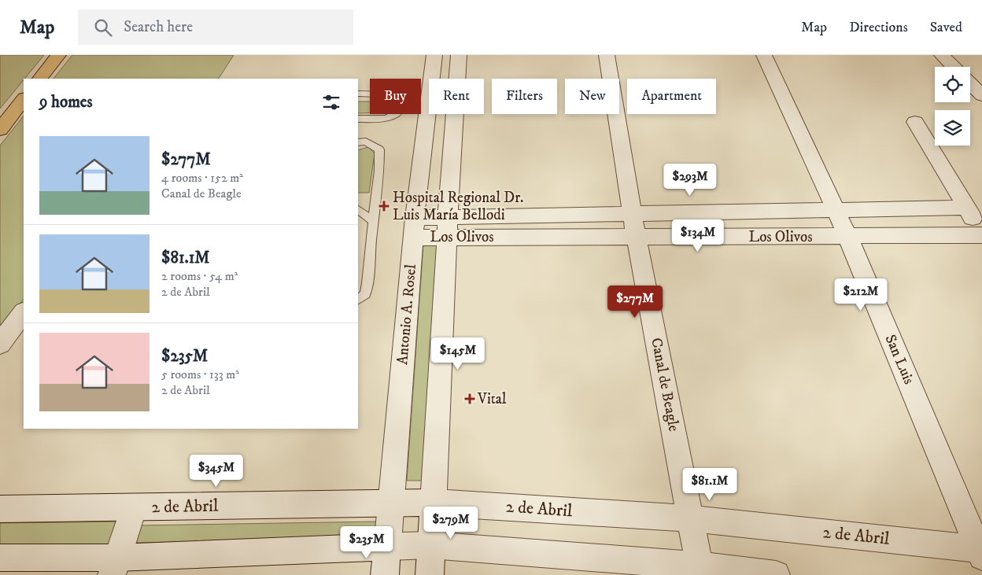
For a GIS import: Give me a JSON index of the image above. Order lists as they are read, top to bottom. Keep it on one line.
{"streets":{"street":["Los Olivos","Antonio A. Rosel","San Luis","Canal de Beagle","2 de Abril"]},"crossings":[["Los Olivos","Antonio A. Rosel"],["Los Olivos","San Luis"],["Los Olivos","Canal de Beagle"],["Antonio A. Rosel","2 de Abril"],["San Luis","2 de Abril"],["Canal de Beagle","2 de Abril"]],"places":{"health":["Hospital Regional Dr. Luis María Bellodi","Vital"]},"page":{"header":"Map","search":"Search here","nav":["Map","Directions","Saved"],"chip":["Buy","Rent","Filters","New","Apartment"],"heading":"9 homes","list":[{"name":"$277M","note":"4 rooms · 152 m² · Canal de Beagle"},{"name":"$81.1M","note":"2 rooms · 54 m² · 2 de Abril"},{"name":"$235M","note":"5 rooms · 133 m² · 2 de Abril"}],"price":["$293M","$134M","$212M","$277M","$145M","$345M","$81.1M","$279M","$235M"]}}
